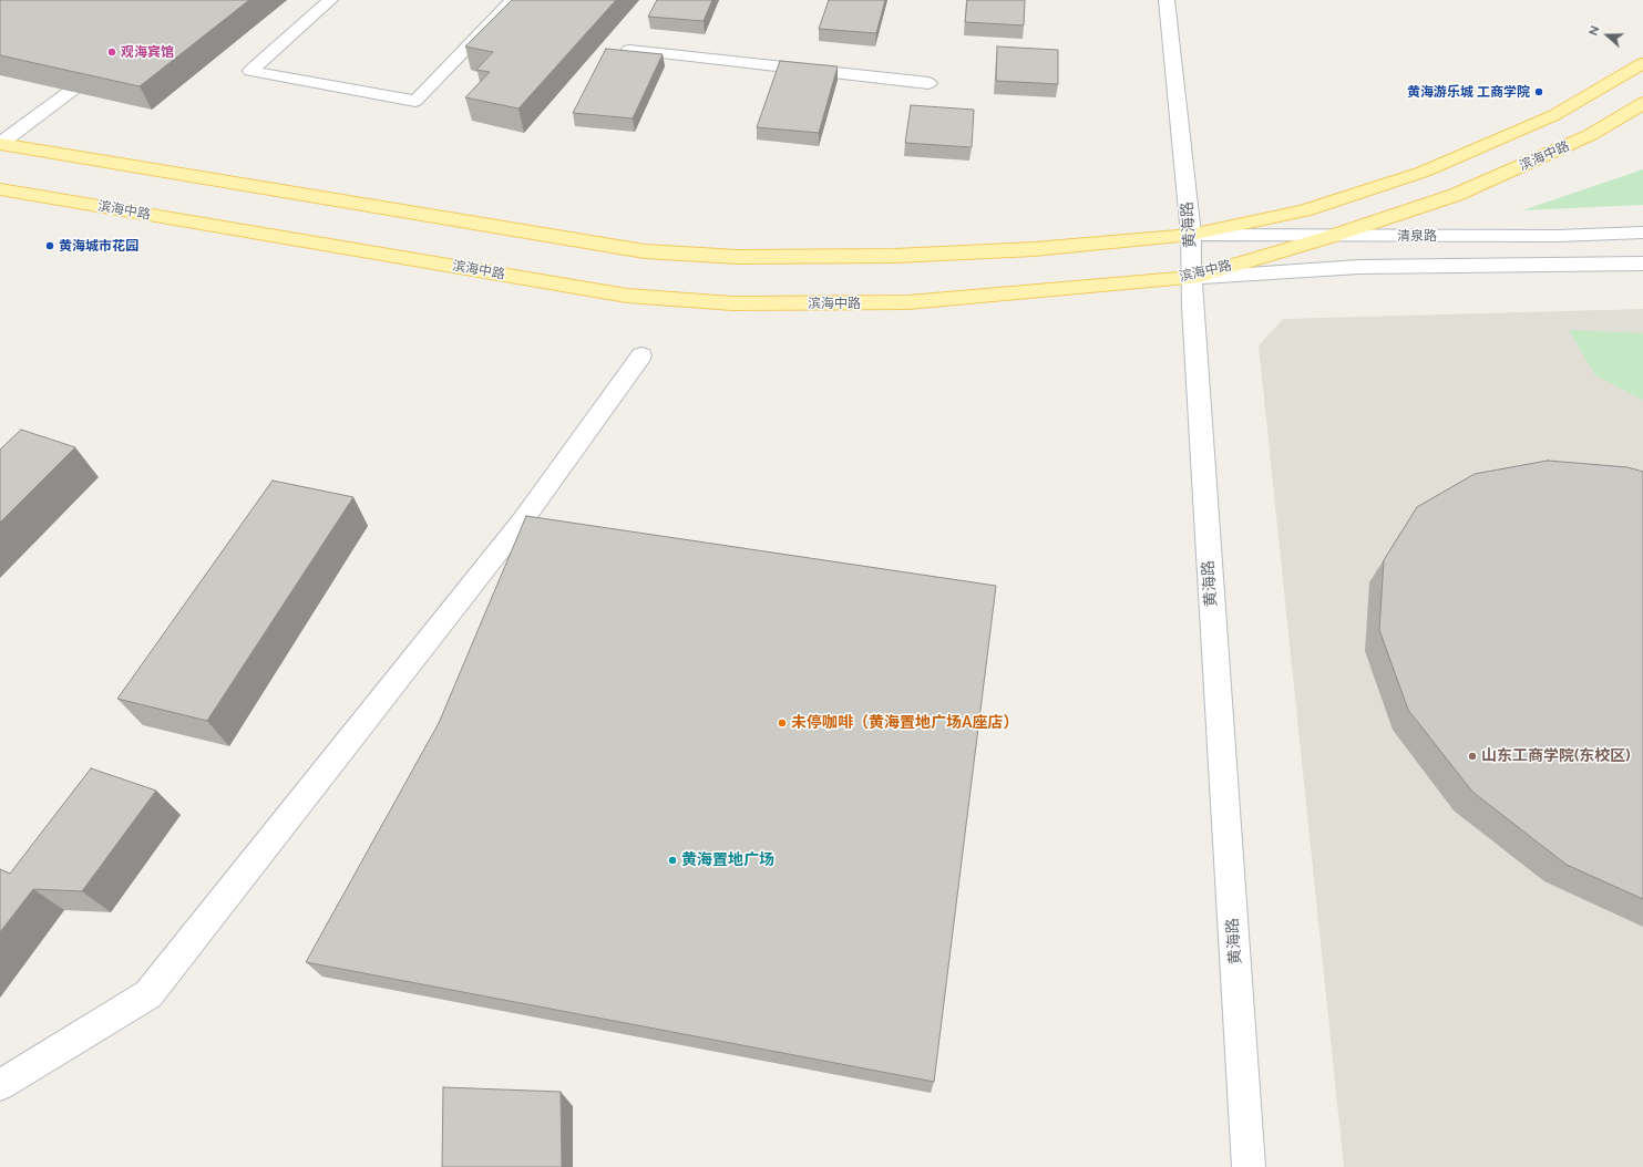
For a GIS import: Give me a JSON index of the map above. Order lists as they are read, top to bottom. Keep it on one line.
{"streets":{"main road":["滨海中路","黄海路","清泉路"]},"crossings":[["滨海中路","黄海路"],["滨海中路","清泉路"],["黄海路","清泉路"]],"places":["观海宾馆","黄海游乐城 工商学院","黄海城市花园","未停咖啡（黄海置地广场A座店）","山东工商学院(东校区)","黄海置地广场"],"north":"left"}
